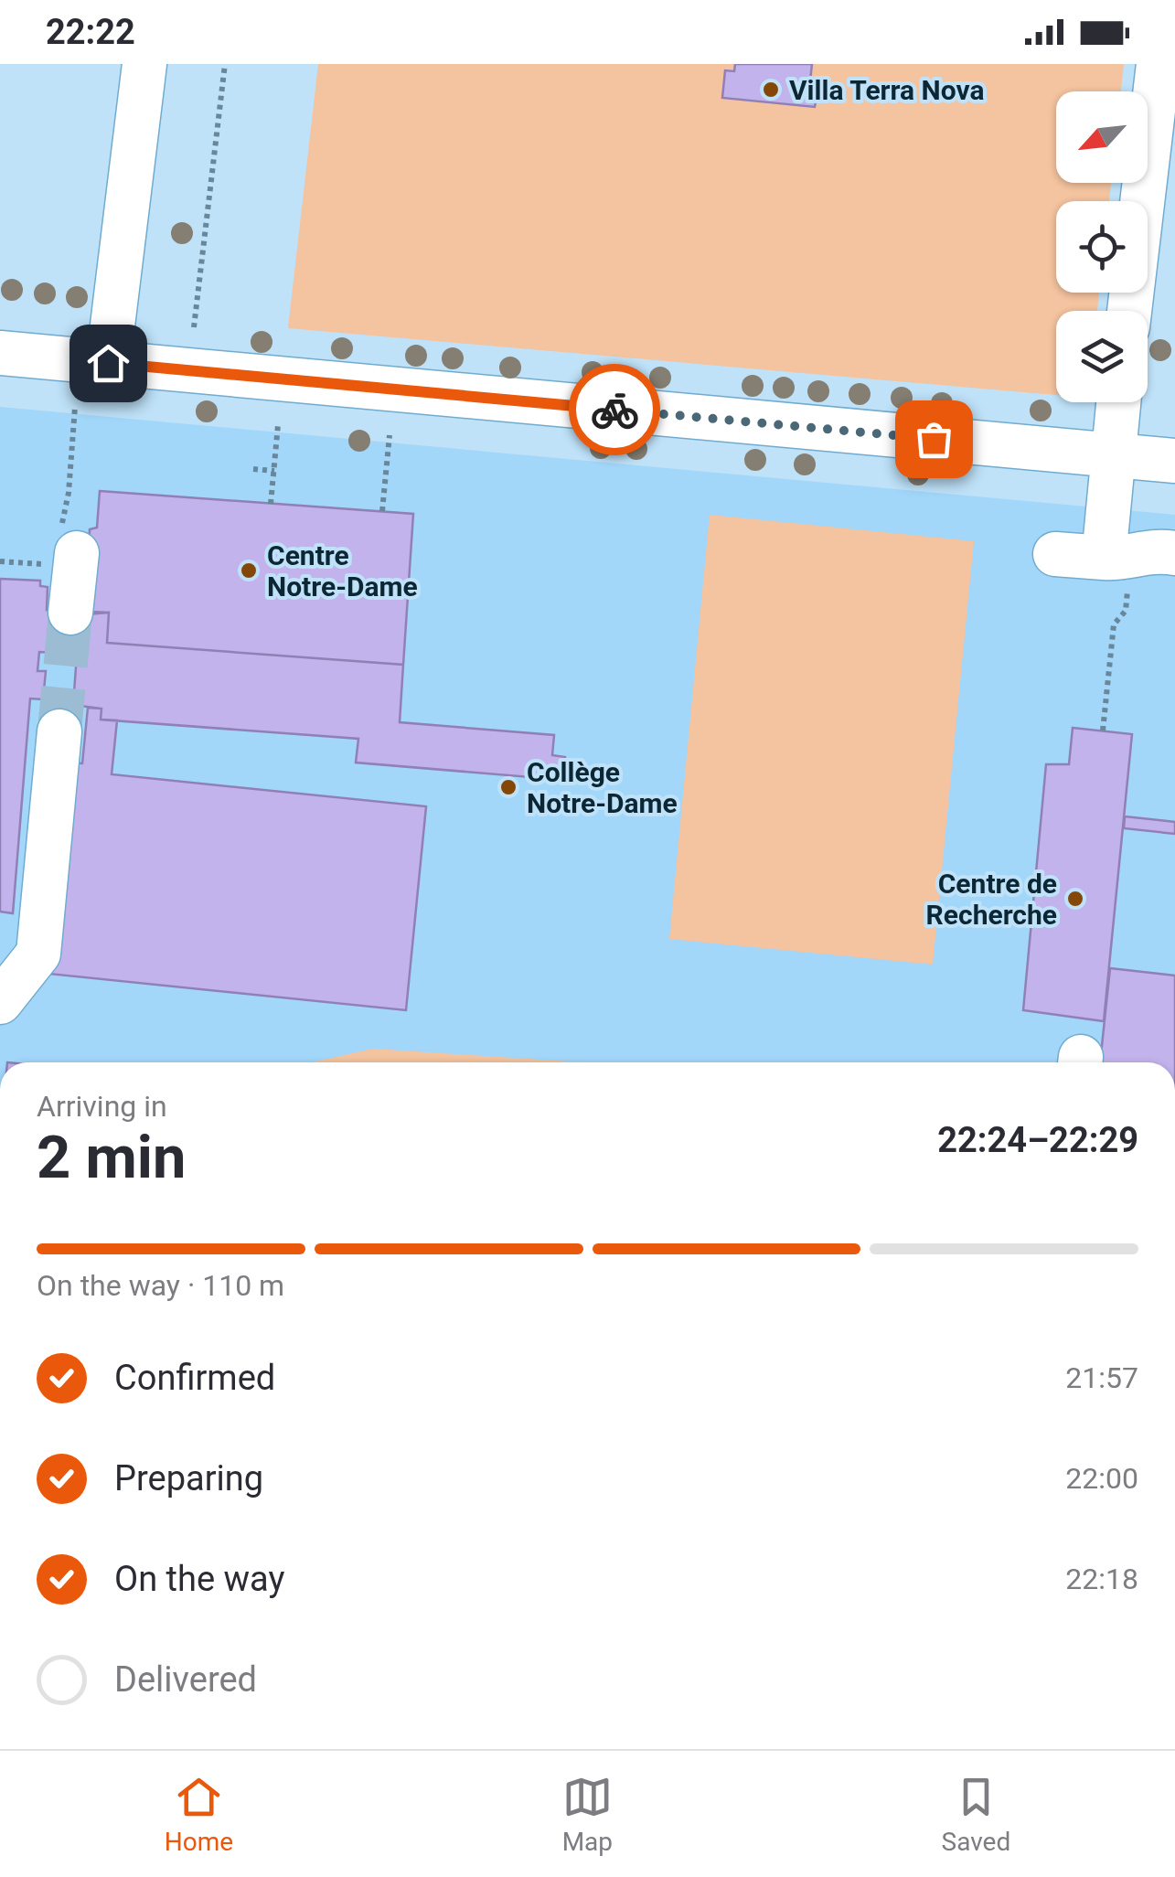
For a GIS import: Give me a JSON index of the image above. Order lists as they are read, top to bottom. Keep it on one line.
{"places":["Villa Terra Nova","Centre Notre-Dame","Collège Notre-Dame","Centre de Recherche"],"north":"bottom left","page":{"status":"22:22","heading":["2 min","Arriving in","22:24–22:29"],"bar":"On the way · 110 m","list":[["Confirmed","21:57"],["Preparing","22:00"],["On the way","22:18"],"Delivered"],"tabs":["Home","Map","Saved"]}}
